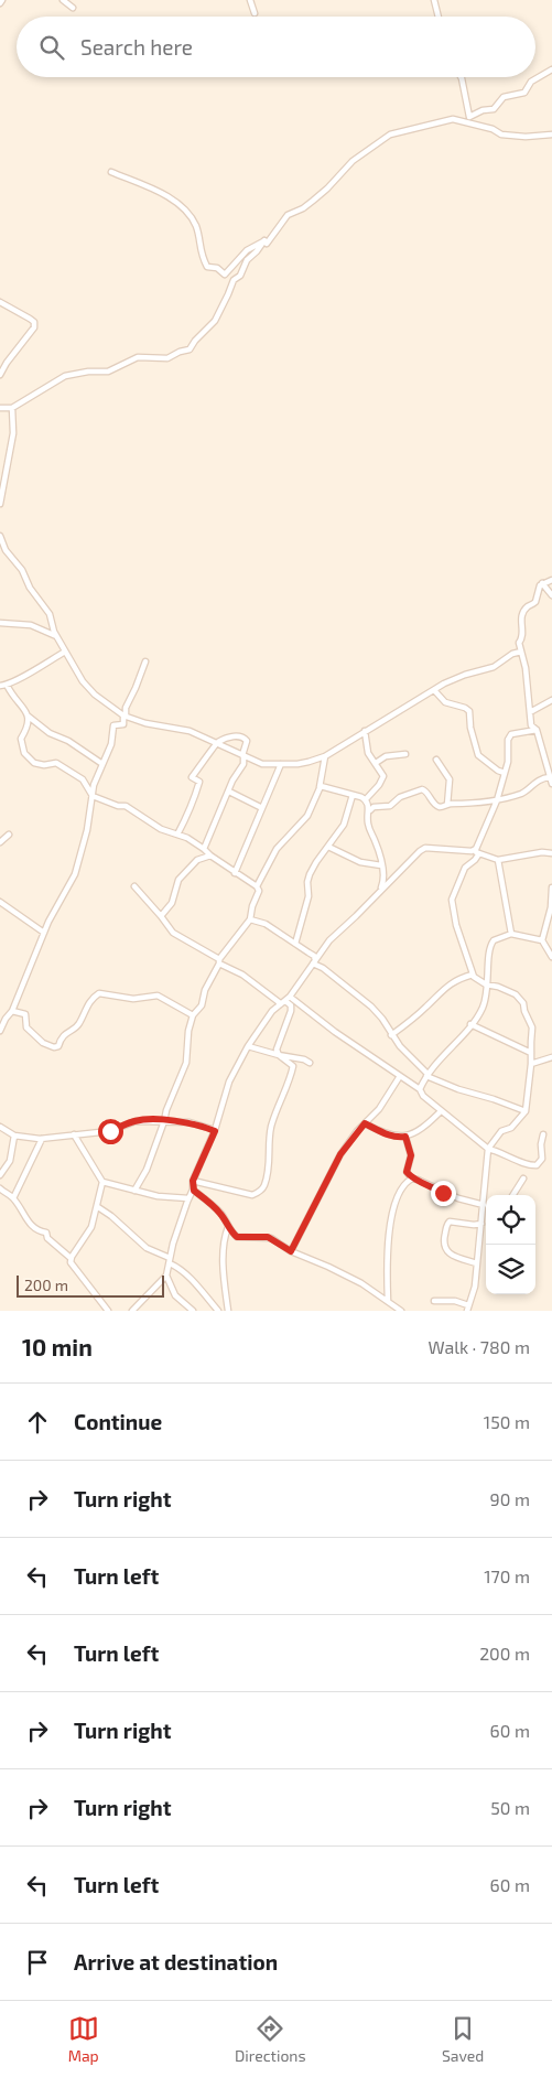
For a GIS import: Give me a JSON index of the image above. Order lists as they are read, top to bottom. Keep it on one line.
{"scale_bar":"200 m","page":{"search":"Search here","scale":"200 m","heading":["10 min","Walk · 780 m"],"list":[["Continue","150 m"],["Turn right","90 m"],["Turn left","170 m"],["Turn left","200 m"],["Turn right","60 m"],["Turn right","50 m"],["Turn left","60 m"],"Arrive at destination"],"nav":["Map","Directions","Saved"]}}
